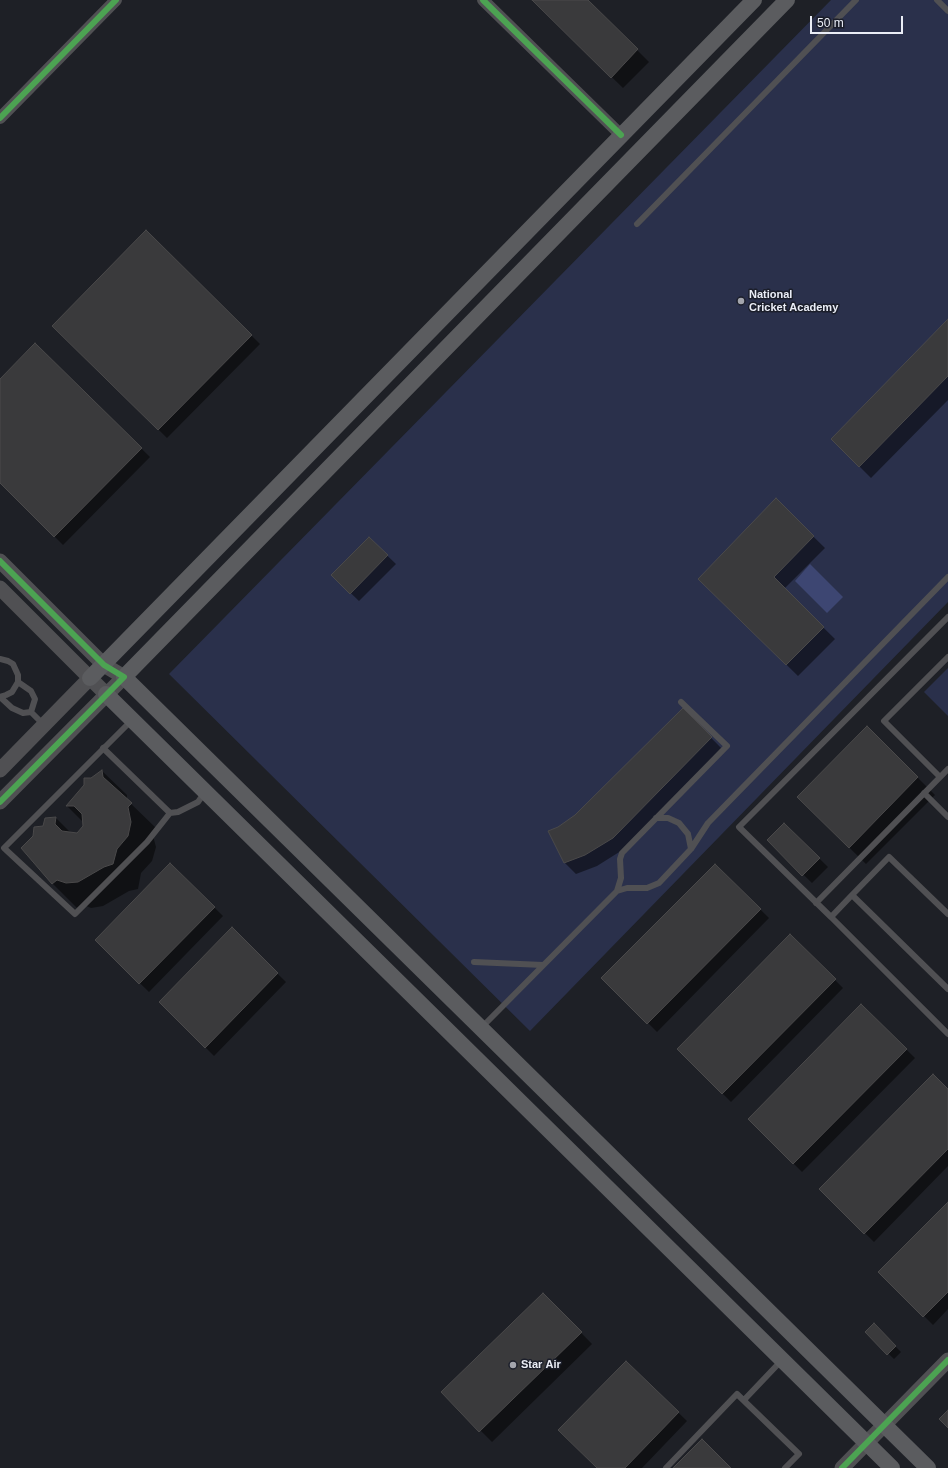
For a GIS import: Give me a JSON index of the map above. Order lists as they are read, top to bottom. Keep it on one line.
{"places":["National Cricket Academy","Star Air"],"scale_bar":"50 m"}
